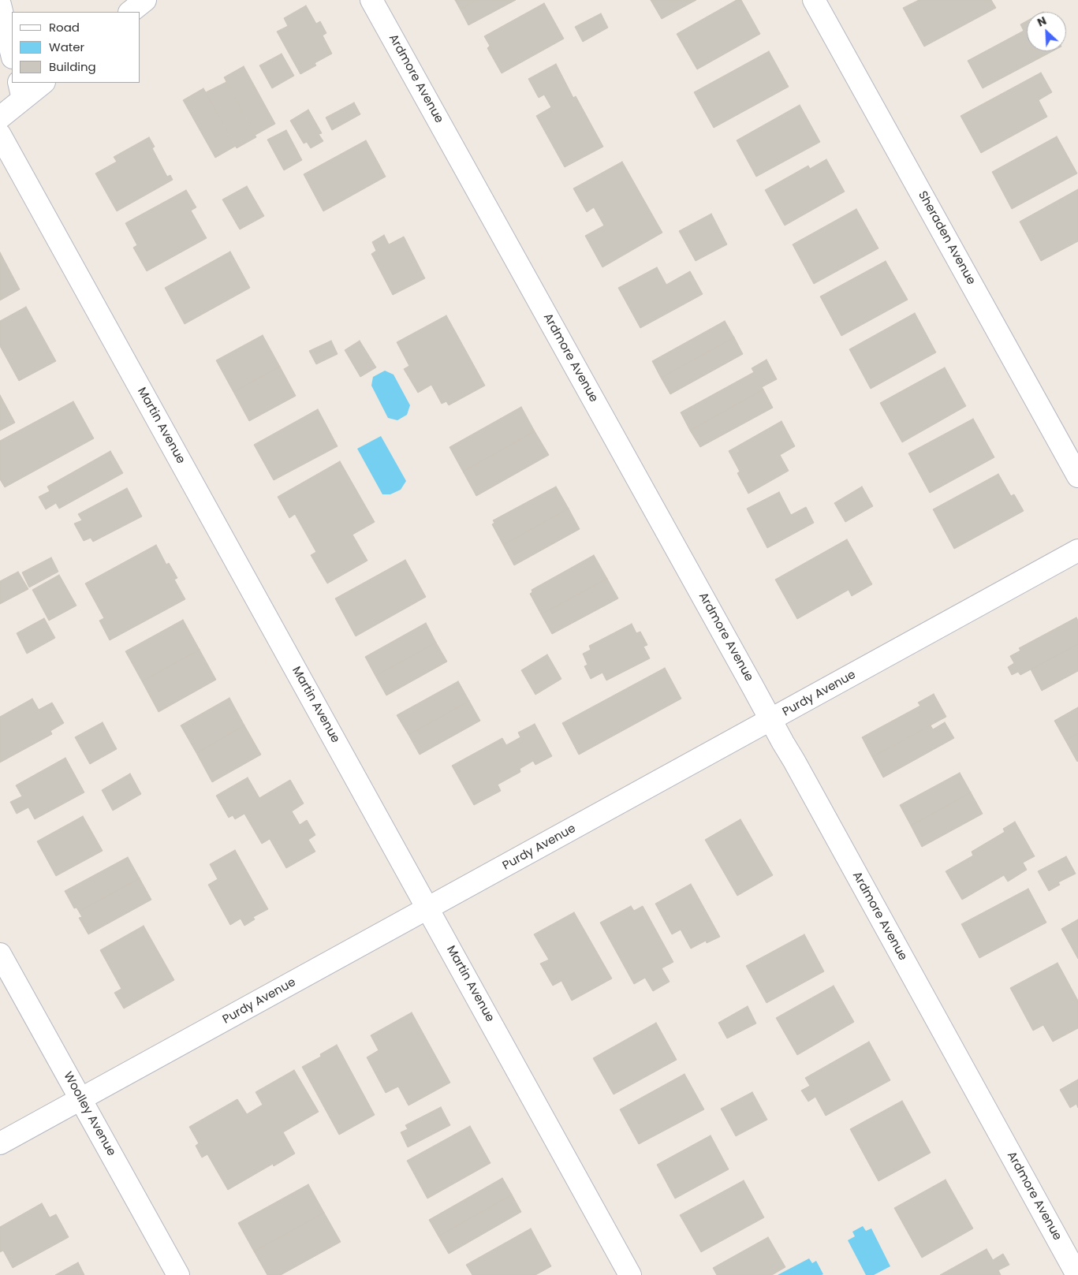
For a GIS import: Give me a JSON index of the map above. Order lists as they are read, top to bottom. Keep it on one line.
{"streets":{"street":["Ardmore Avenue","Sheraden Avenue","Martin Avenue","Purdy Avenue","Woolley Avenue"]},"crossings":[["Ardmore Avenue","Purdy Avenue"],["Martin Avenue","Purdy Avenue"],["Purdy Avenue","Woolley Avenue"]],"legend":["Road","Water","Building"],"north":"top left"}
